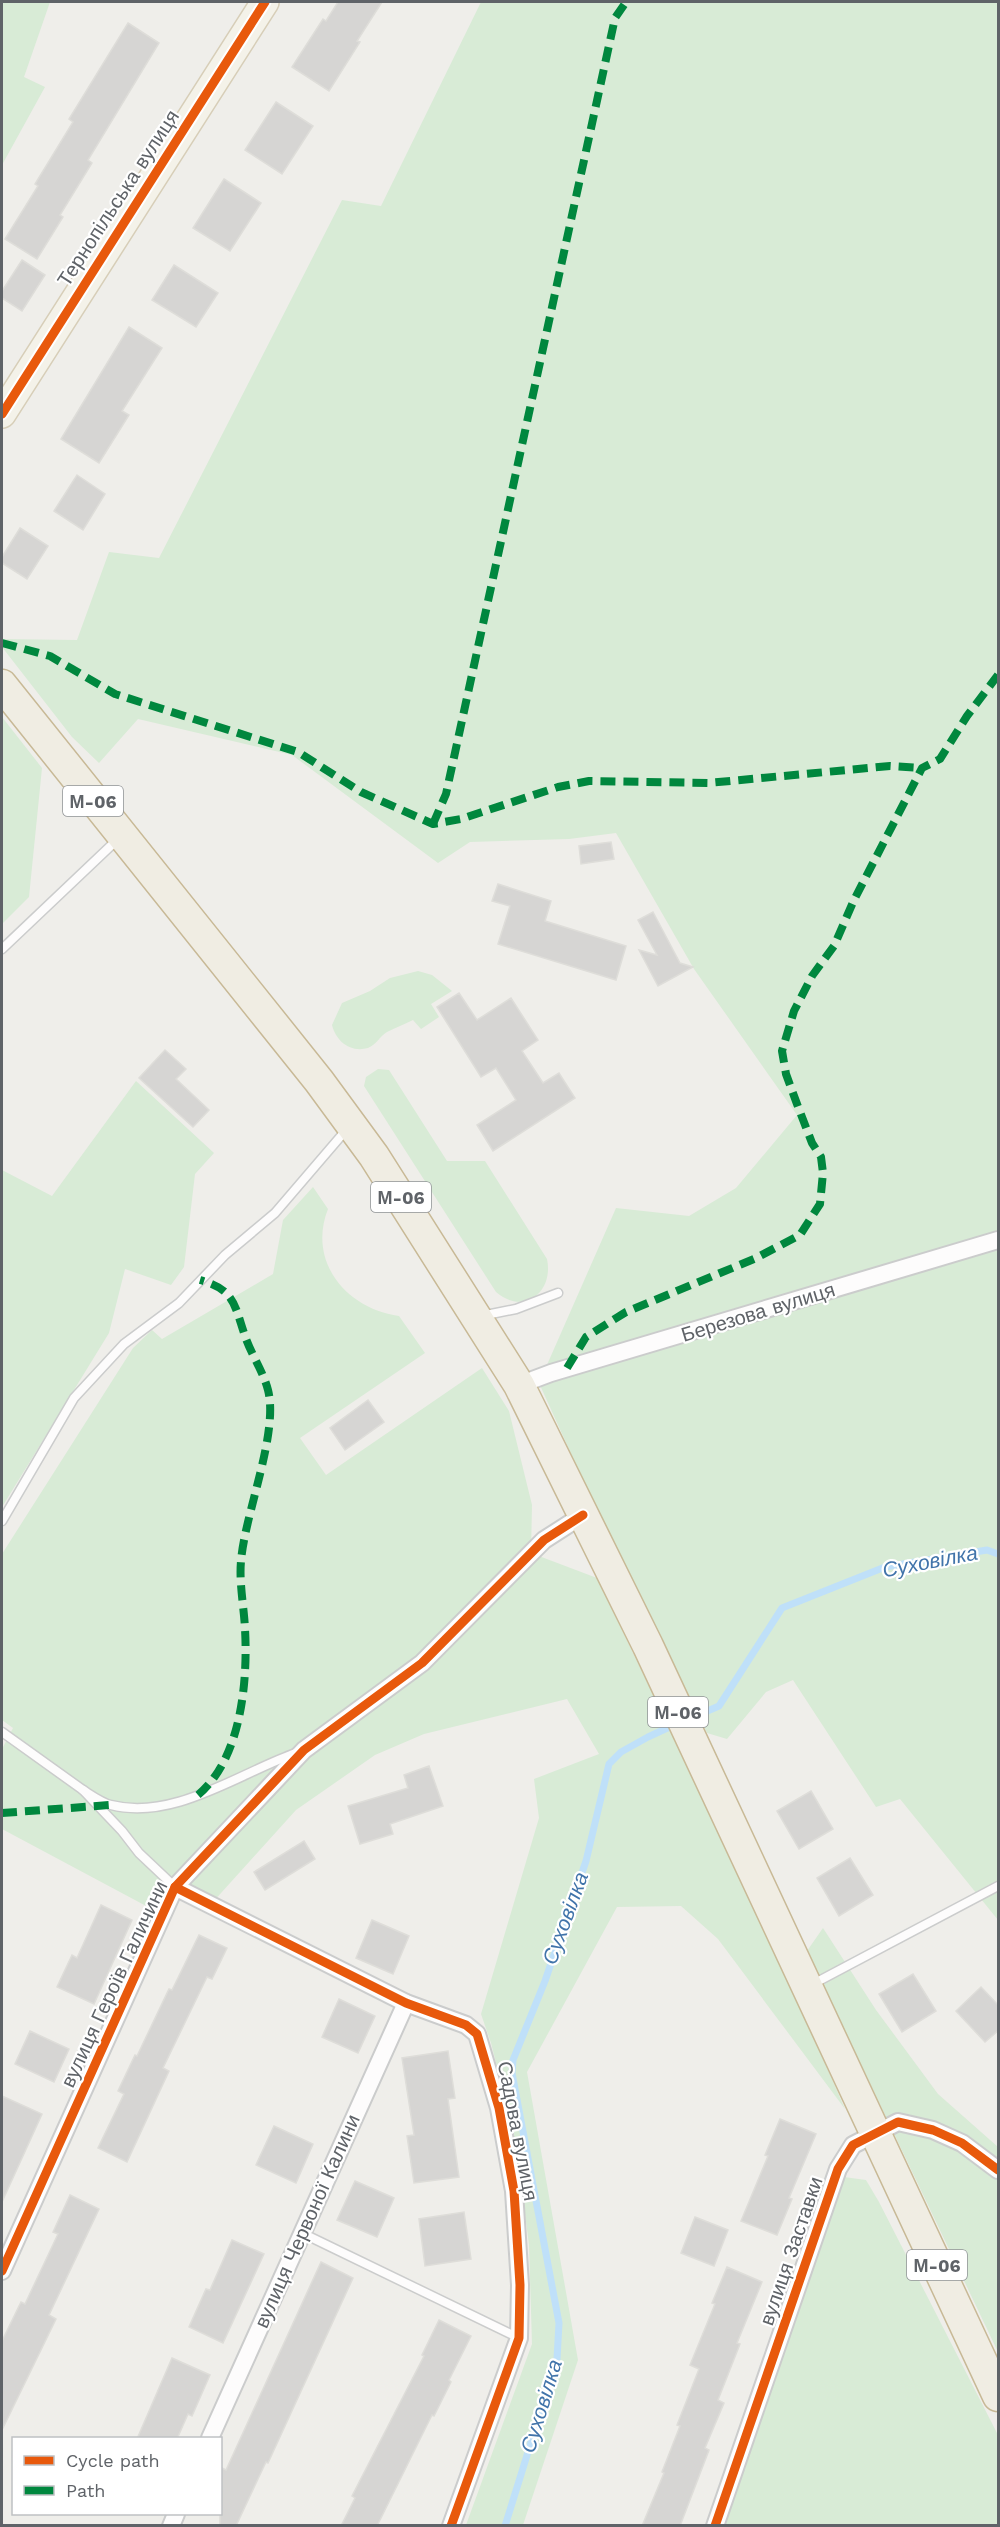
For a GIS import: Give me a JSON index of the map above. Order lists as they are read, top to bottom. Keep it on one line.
{"streets":{"highway":["М-06"],"main road":["Тернопільська вулиця"],"street":["Березова вулиця","вулиця Героїв Галичини","Садова вулиця","вулиця Червоної Калини","вулиця Заставки"]},"crossings":[["М-06","Березова вулиця"],["М-06","вулиця Героїв Галичини"],["М-06","вулиця Заставки"],["вулиця Героїв Галичини","Садова вулиця"],["Садова вулиця","вулиця Червоної Калини"]],"water":["Суховілка"],"legend":["Cycle path","Path"]}
